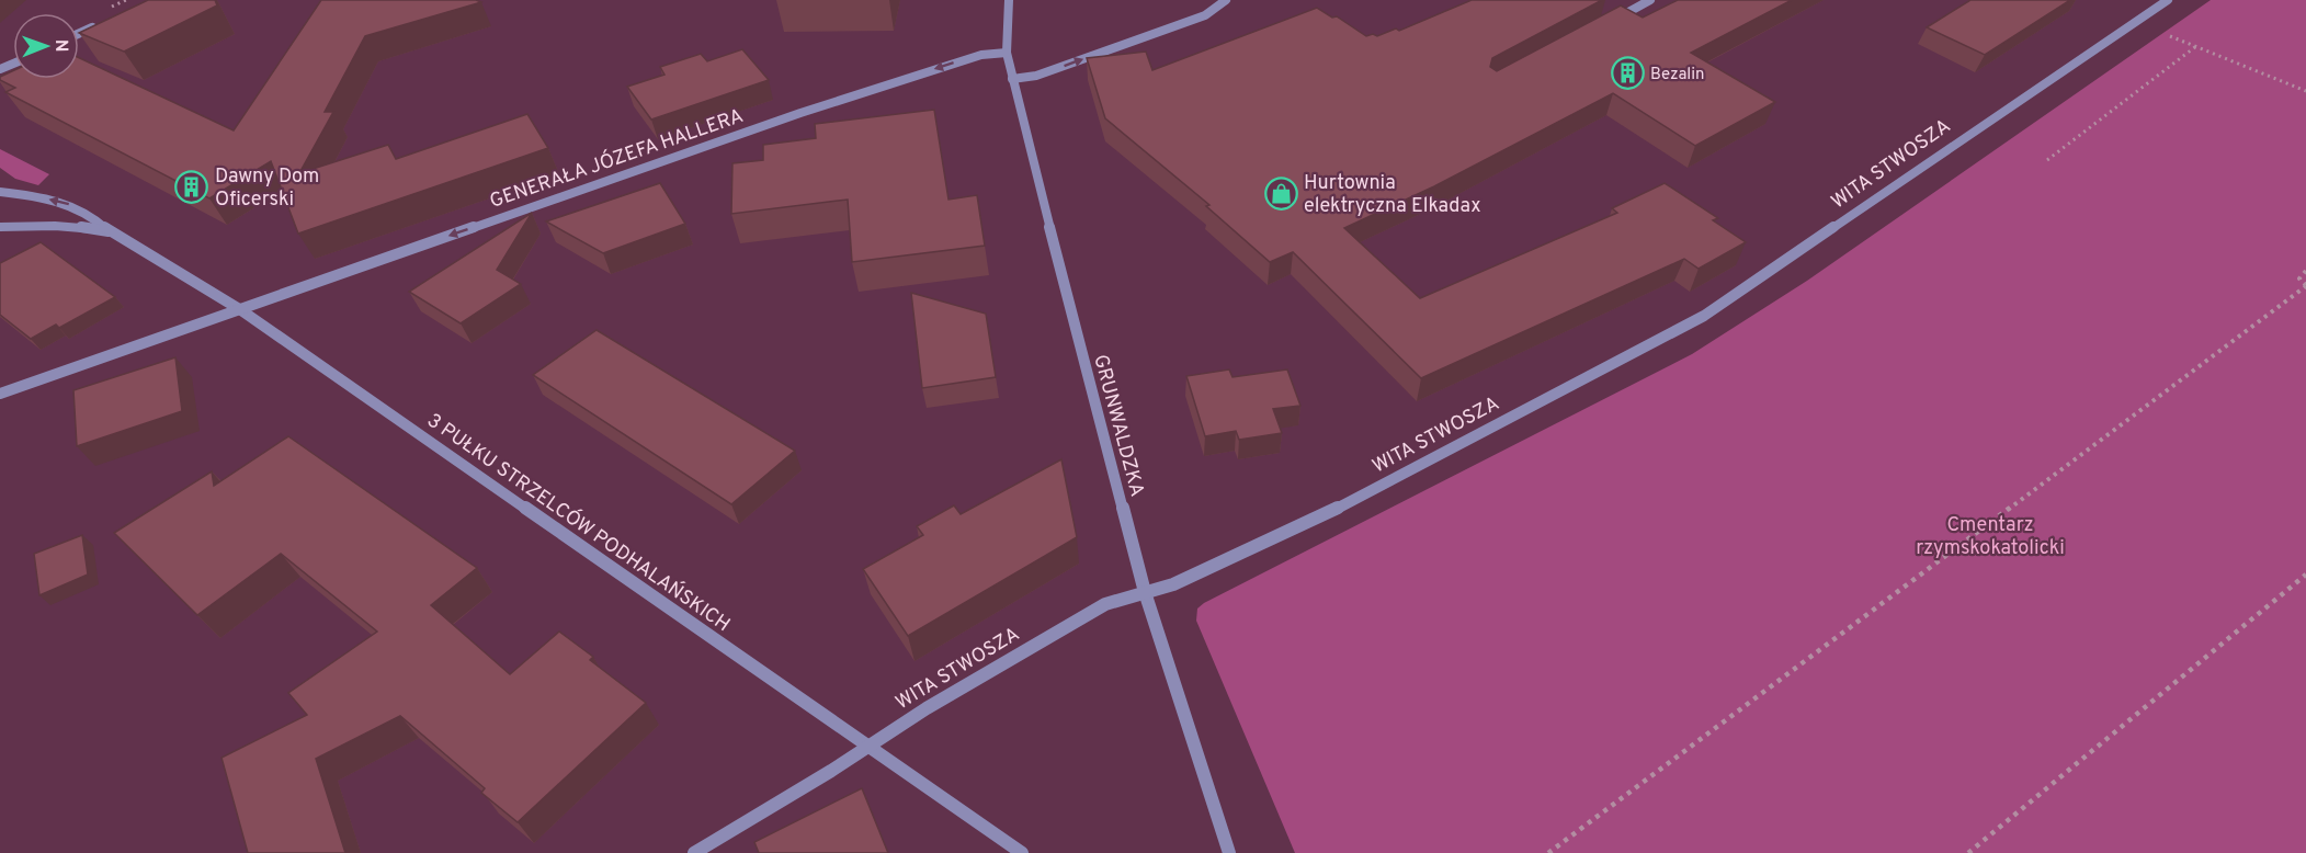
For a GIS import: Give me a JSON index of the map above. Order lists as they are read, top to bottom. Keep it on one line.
{"streets":{"street":["GENERAŁA JÓZEFA HALLERA","WITA STWOSZA","GRUNWALDZKA","3 PUŁKU STRZELCÓW PODHALAŃSKICH"]},"crossings":[["GENERAŁA JÓZEFA HALLERA","GRUNWALDZKA"],["GENERAŁA JÓZEFA HALLERA","3 PUŁKU STRZELCÓW PODHALAŃSKICH"],["WITA STWOSZA","GRUNWALDZKA"],["WITA STWOSZA","3 PUŁKU STRZELCÓW PODHALAŃSKICH"]],"one_way":["GENERAŁA JÓZEFA HALLERA"],"parks":["Cmentarz rzymskokatolicki"],"places":{"building":["Bezalin","Dawny Dom Oficerski"],"shop":["Hurtownia elektryczna Elkadax"]},"north":"right"}
